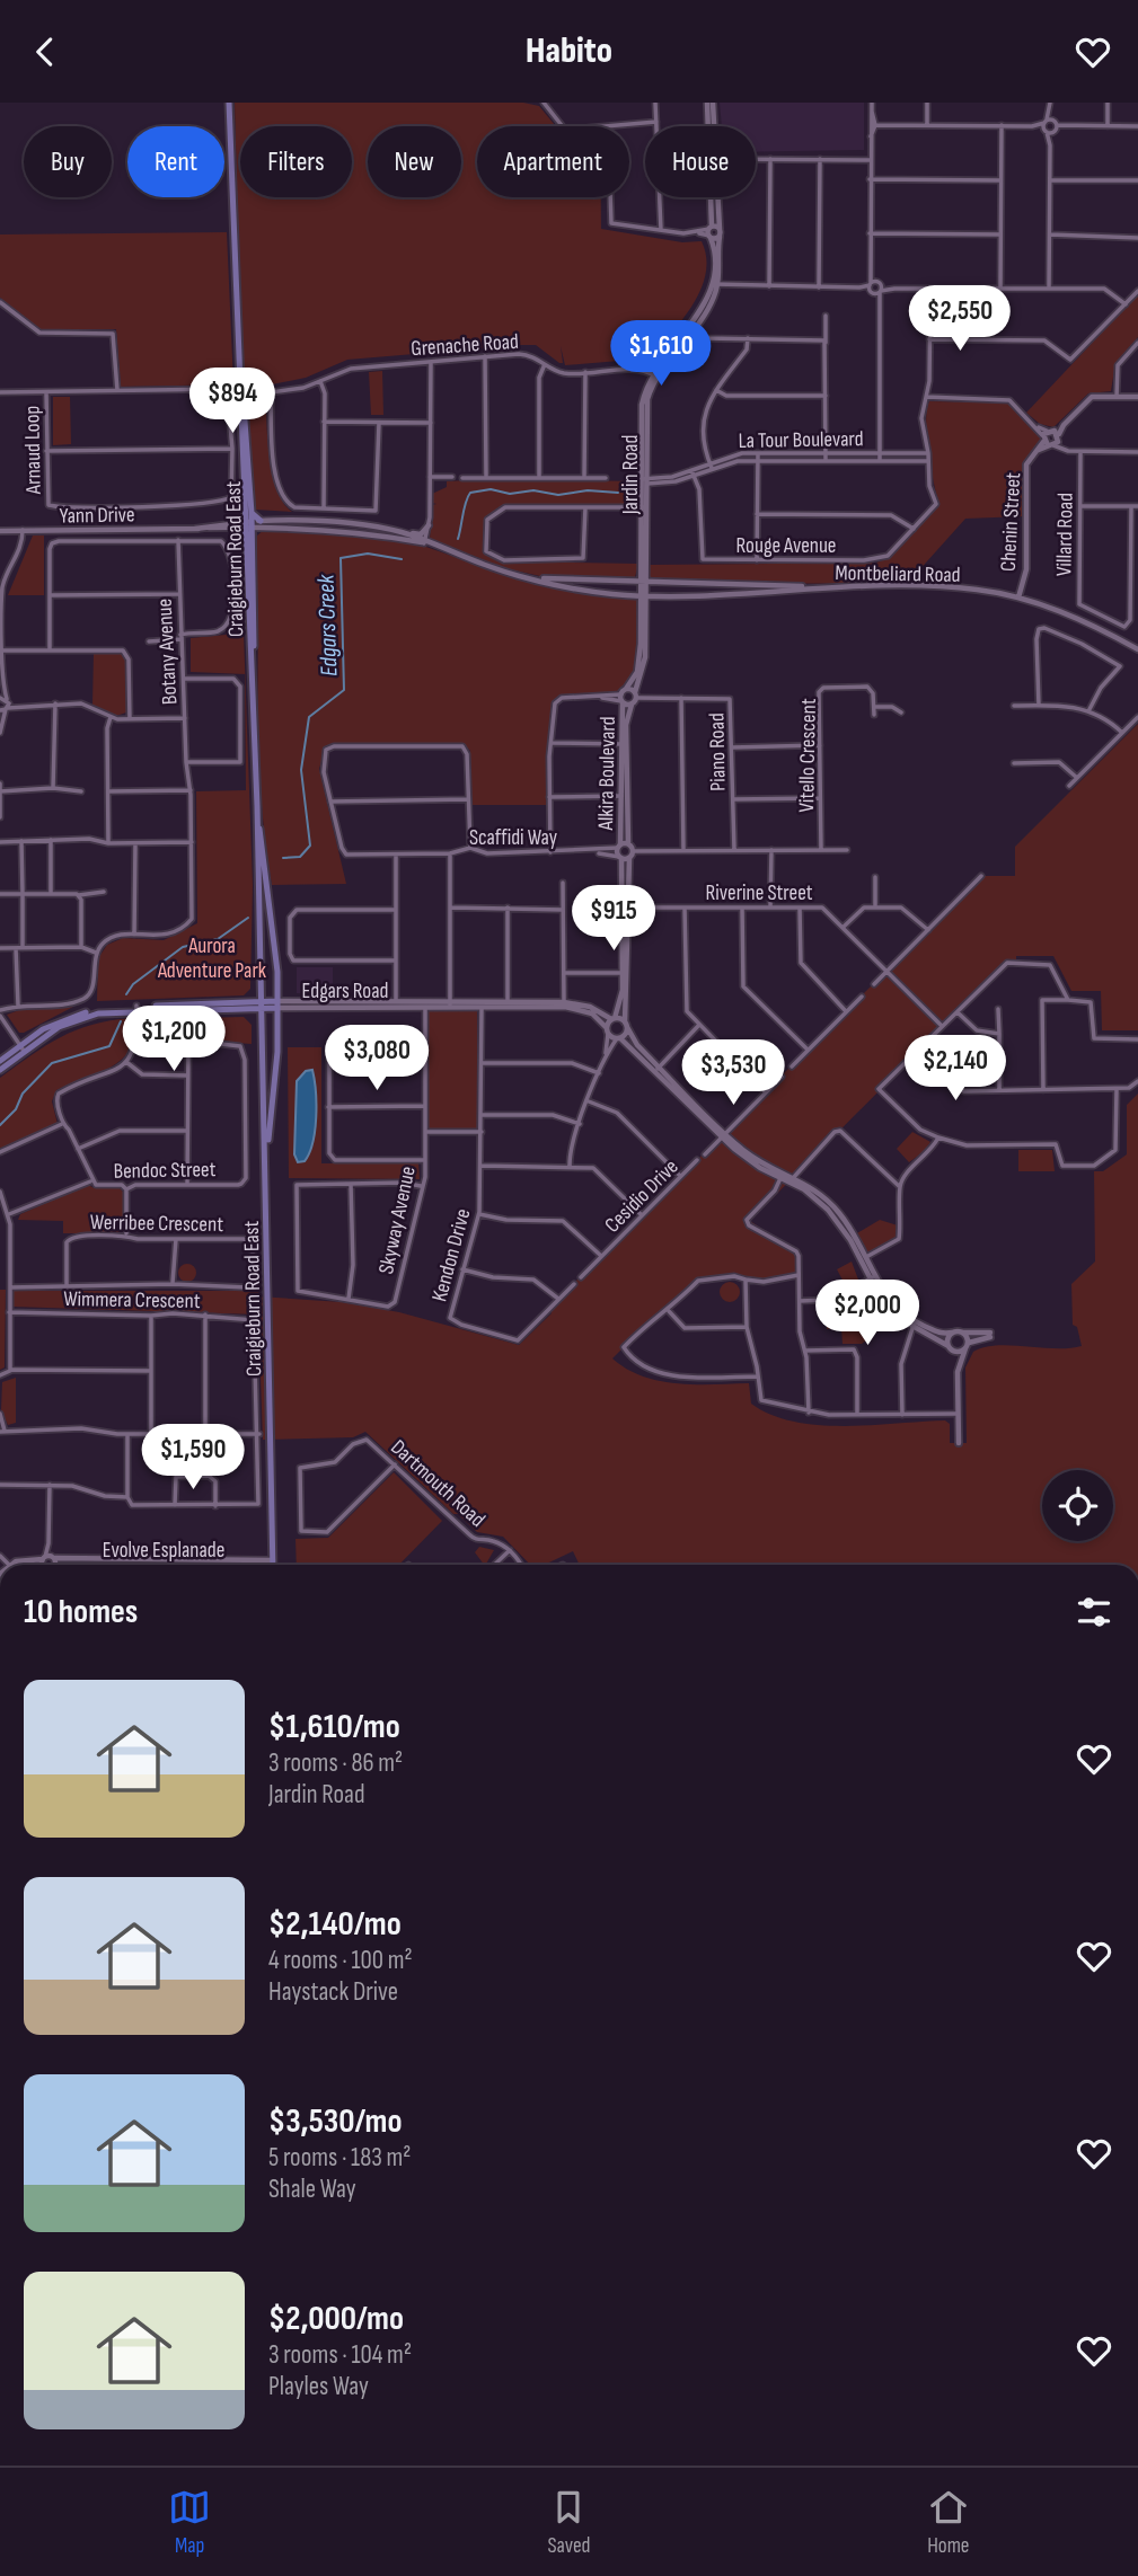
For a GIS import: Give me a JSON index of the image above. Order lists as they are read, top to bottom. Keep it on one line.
{"streets":{"main road":["Craigieburn Road East","Edgars Road"],"street":["Grenache Road","La Tour Boulevard","Arnaud Loop","Jardin Road","Yann Drive","Chenin Street","Villard Road","Rouge Avenue","Montbeliard Road","Botany Avenue","Piano Road","Vitello Crescent","Alkira Boulevard","Scaffidi Way","Riverine Street","Bendoc Street","Cesidio Drive","Skyway Avenue","Werribee Crescent","Kendon Drive","Wimmera Crescent","Dartmouth Road","Evolve Esplanade"]},"crossings":[["Grenache Road","Jardin Road"],["La Tour Boulevard","Jardin Road"],["La Tour Boulevard","Rouge Avenue"],["Jardin Road","Montbeliard Road"],["Jardin Road","Alkira Boulevard"],["Yann Drive","Craigieburn Road East"],["Chenin Street","Montbeliard Road"],["Craigieburn Road East","Edgars Road"],["Montbeliard Road","Alkira Boulevard"],["Piano Road","Alkira Boulevard"],["Alkira Boulevard","Scaffidi Way"],["Alkira Boulevard","Riverine Street"],["Alkira Boulevard","Edgars Road"],["Edgars Road","Skyway Avenue"],["Edgars Road","Kendon Drive"],["Cesidio Drive","Kendon Drive"]],"water":["Edgars Creek"],"parks":["Aurora Adventure Park"],"page":{"header":"Habito","chip":["Buy","Rent","Filters","New","Apartment","House"],"price":["$2,550","$1,610","$894","$915","$1,200","$3,080","$2,140","$3,530","$2,000","$1,590"],"heading":"10 homes","list":[{"name":"$1,610/mo","note":"3 rooms · 86 m² · Jardin Road"},{"name":"$2,140/mo","note":"4 rooms · 100 m² · Haystack Drive"},{"name":"$3,530/mo","note":"5 rooms · 183 m² · Shale Way"},{"name":"$2,000/mo","note":"3 rooms · 104 m² · Playles Way"}],"tabs":["Map","Saved","Home"]}}
